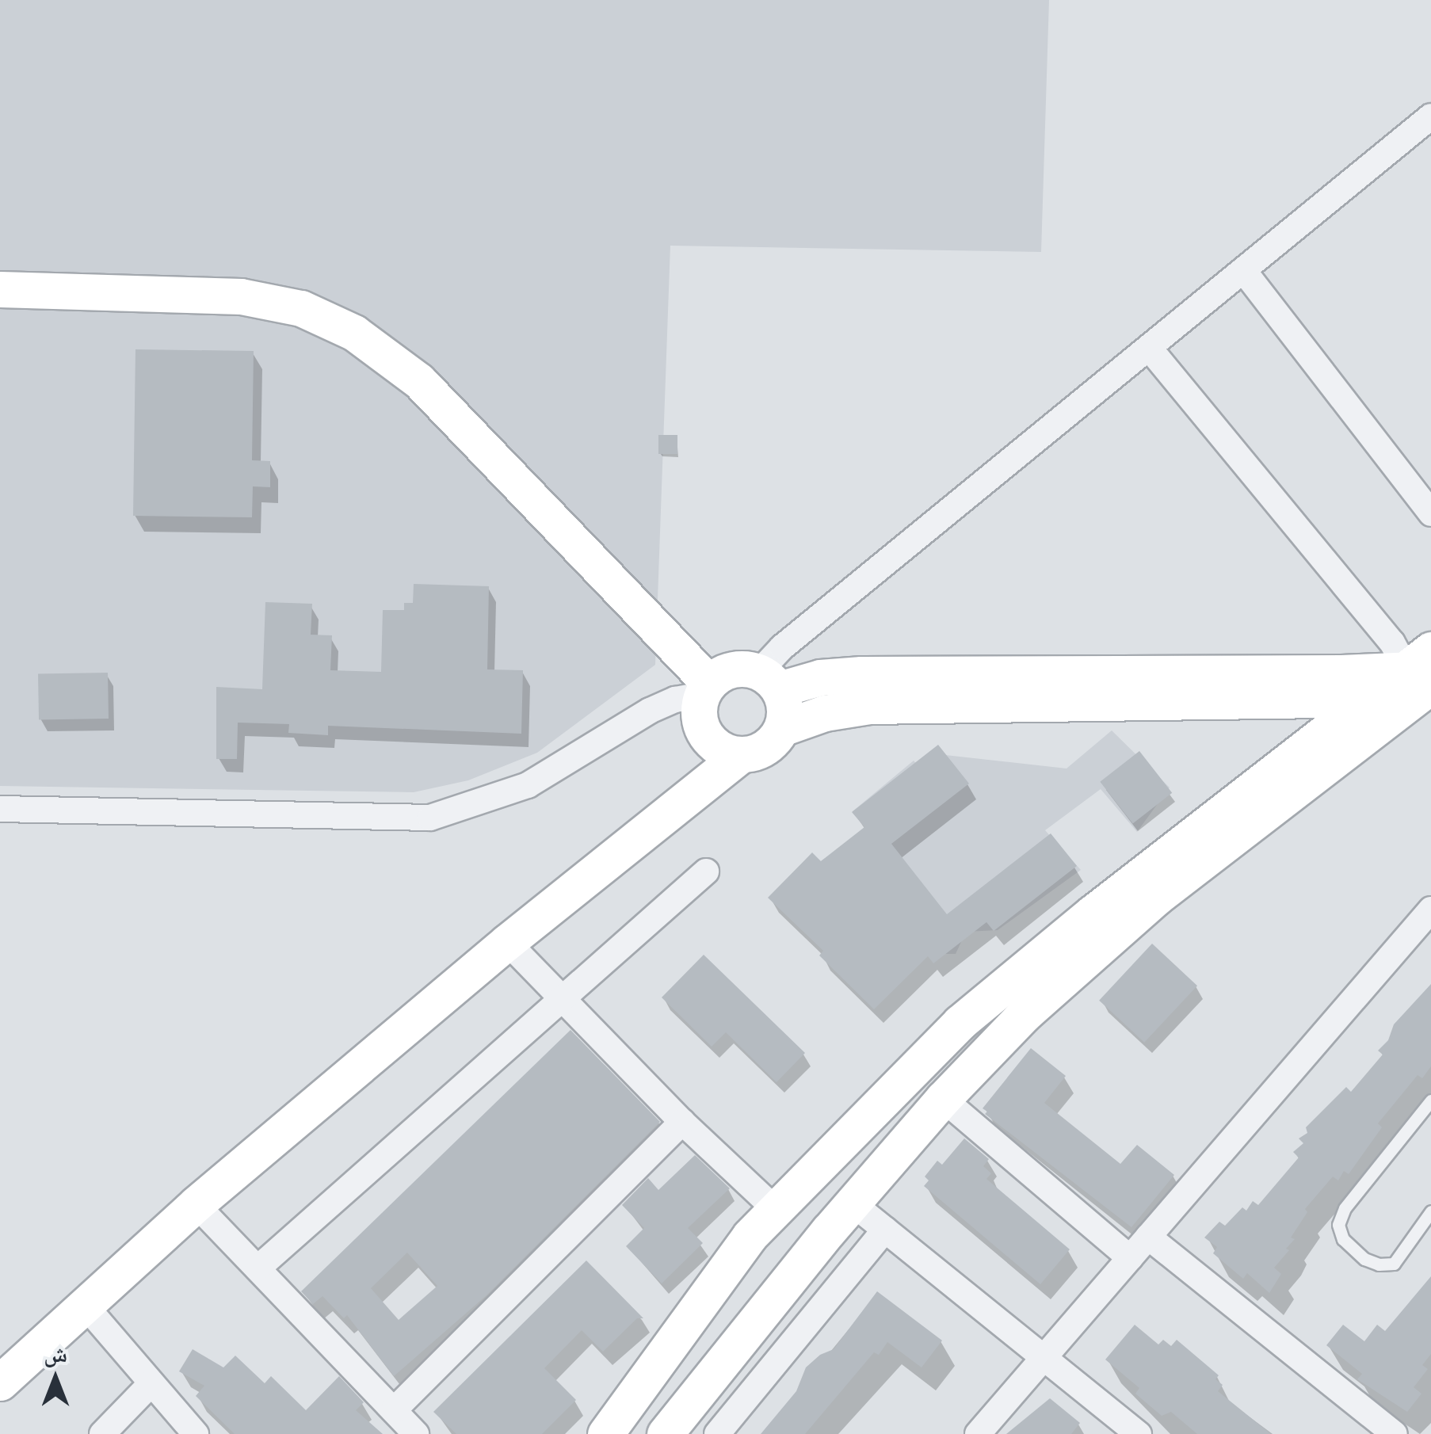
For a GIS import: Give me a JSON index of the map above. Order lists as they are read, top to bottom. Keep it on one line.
{"north":"top"}
